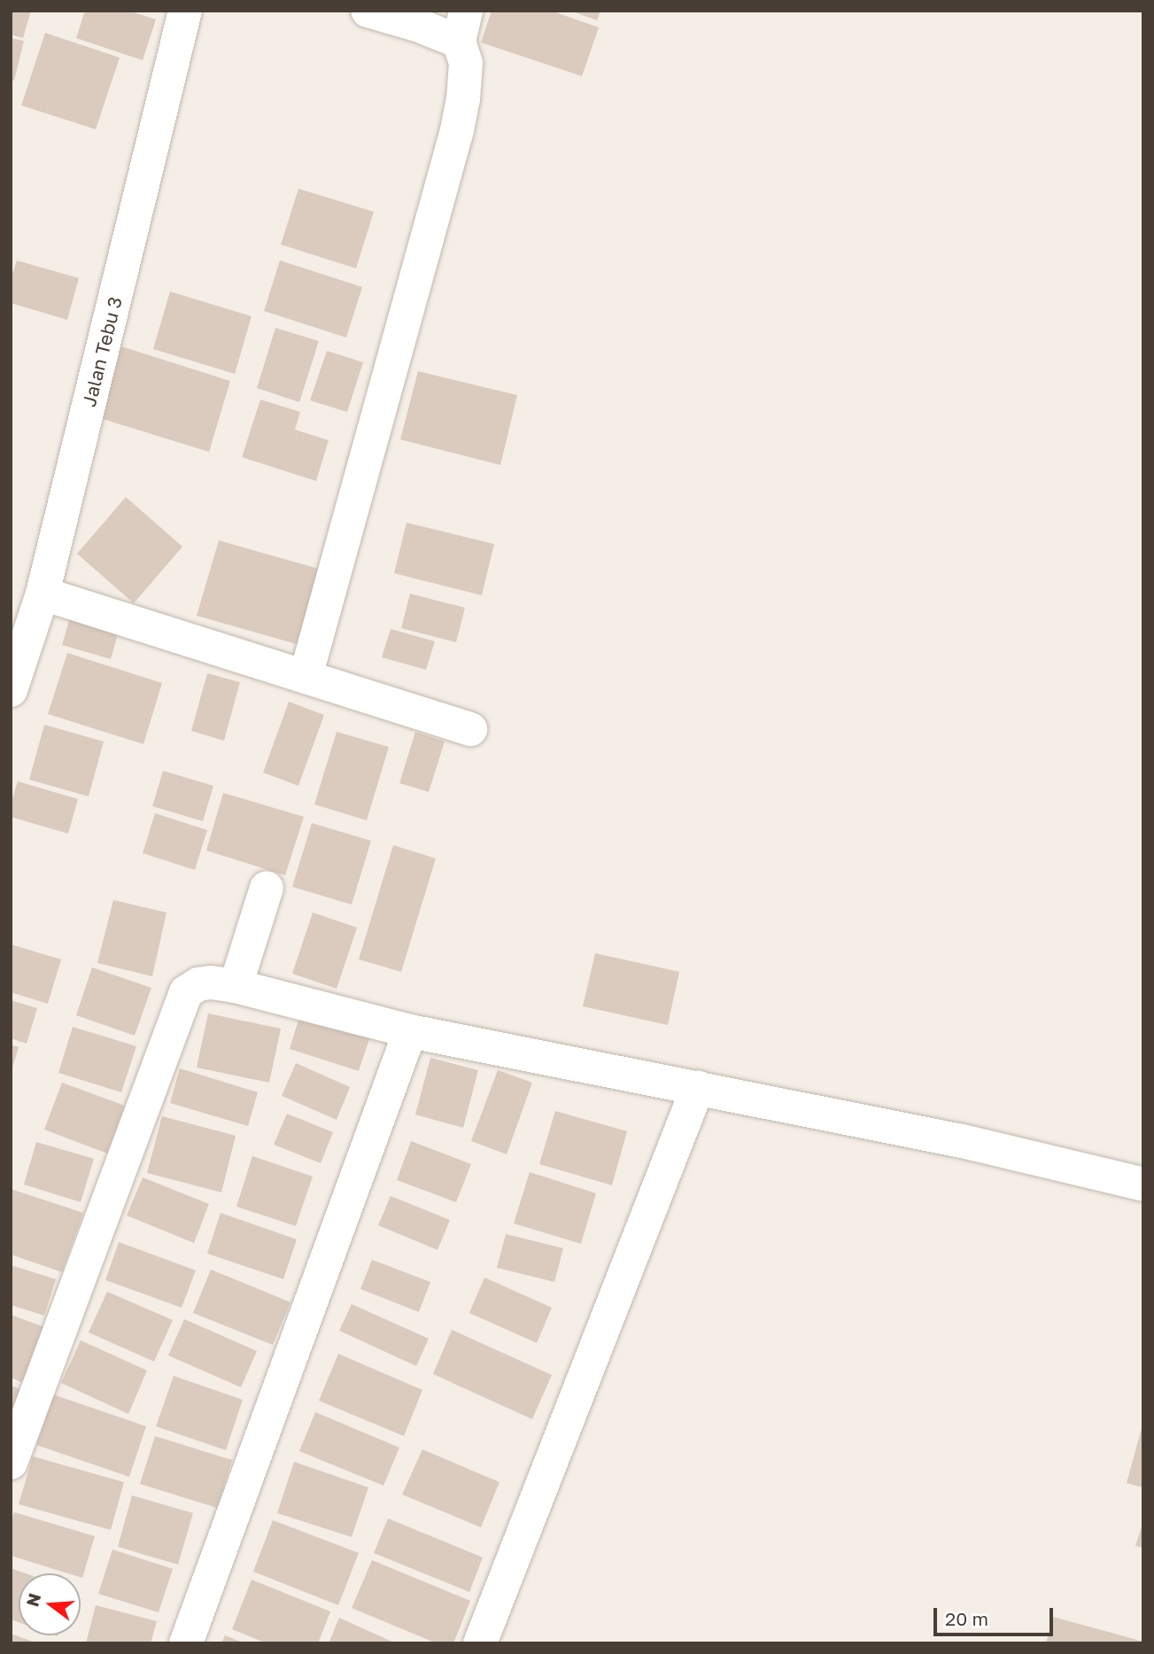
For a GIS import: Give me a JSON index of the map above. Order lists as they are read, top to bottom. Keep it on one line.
{"streets":{"street":["Jalan Tebu 3"]},"scale_bar":"20 m","north":"left"}
